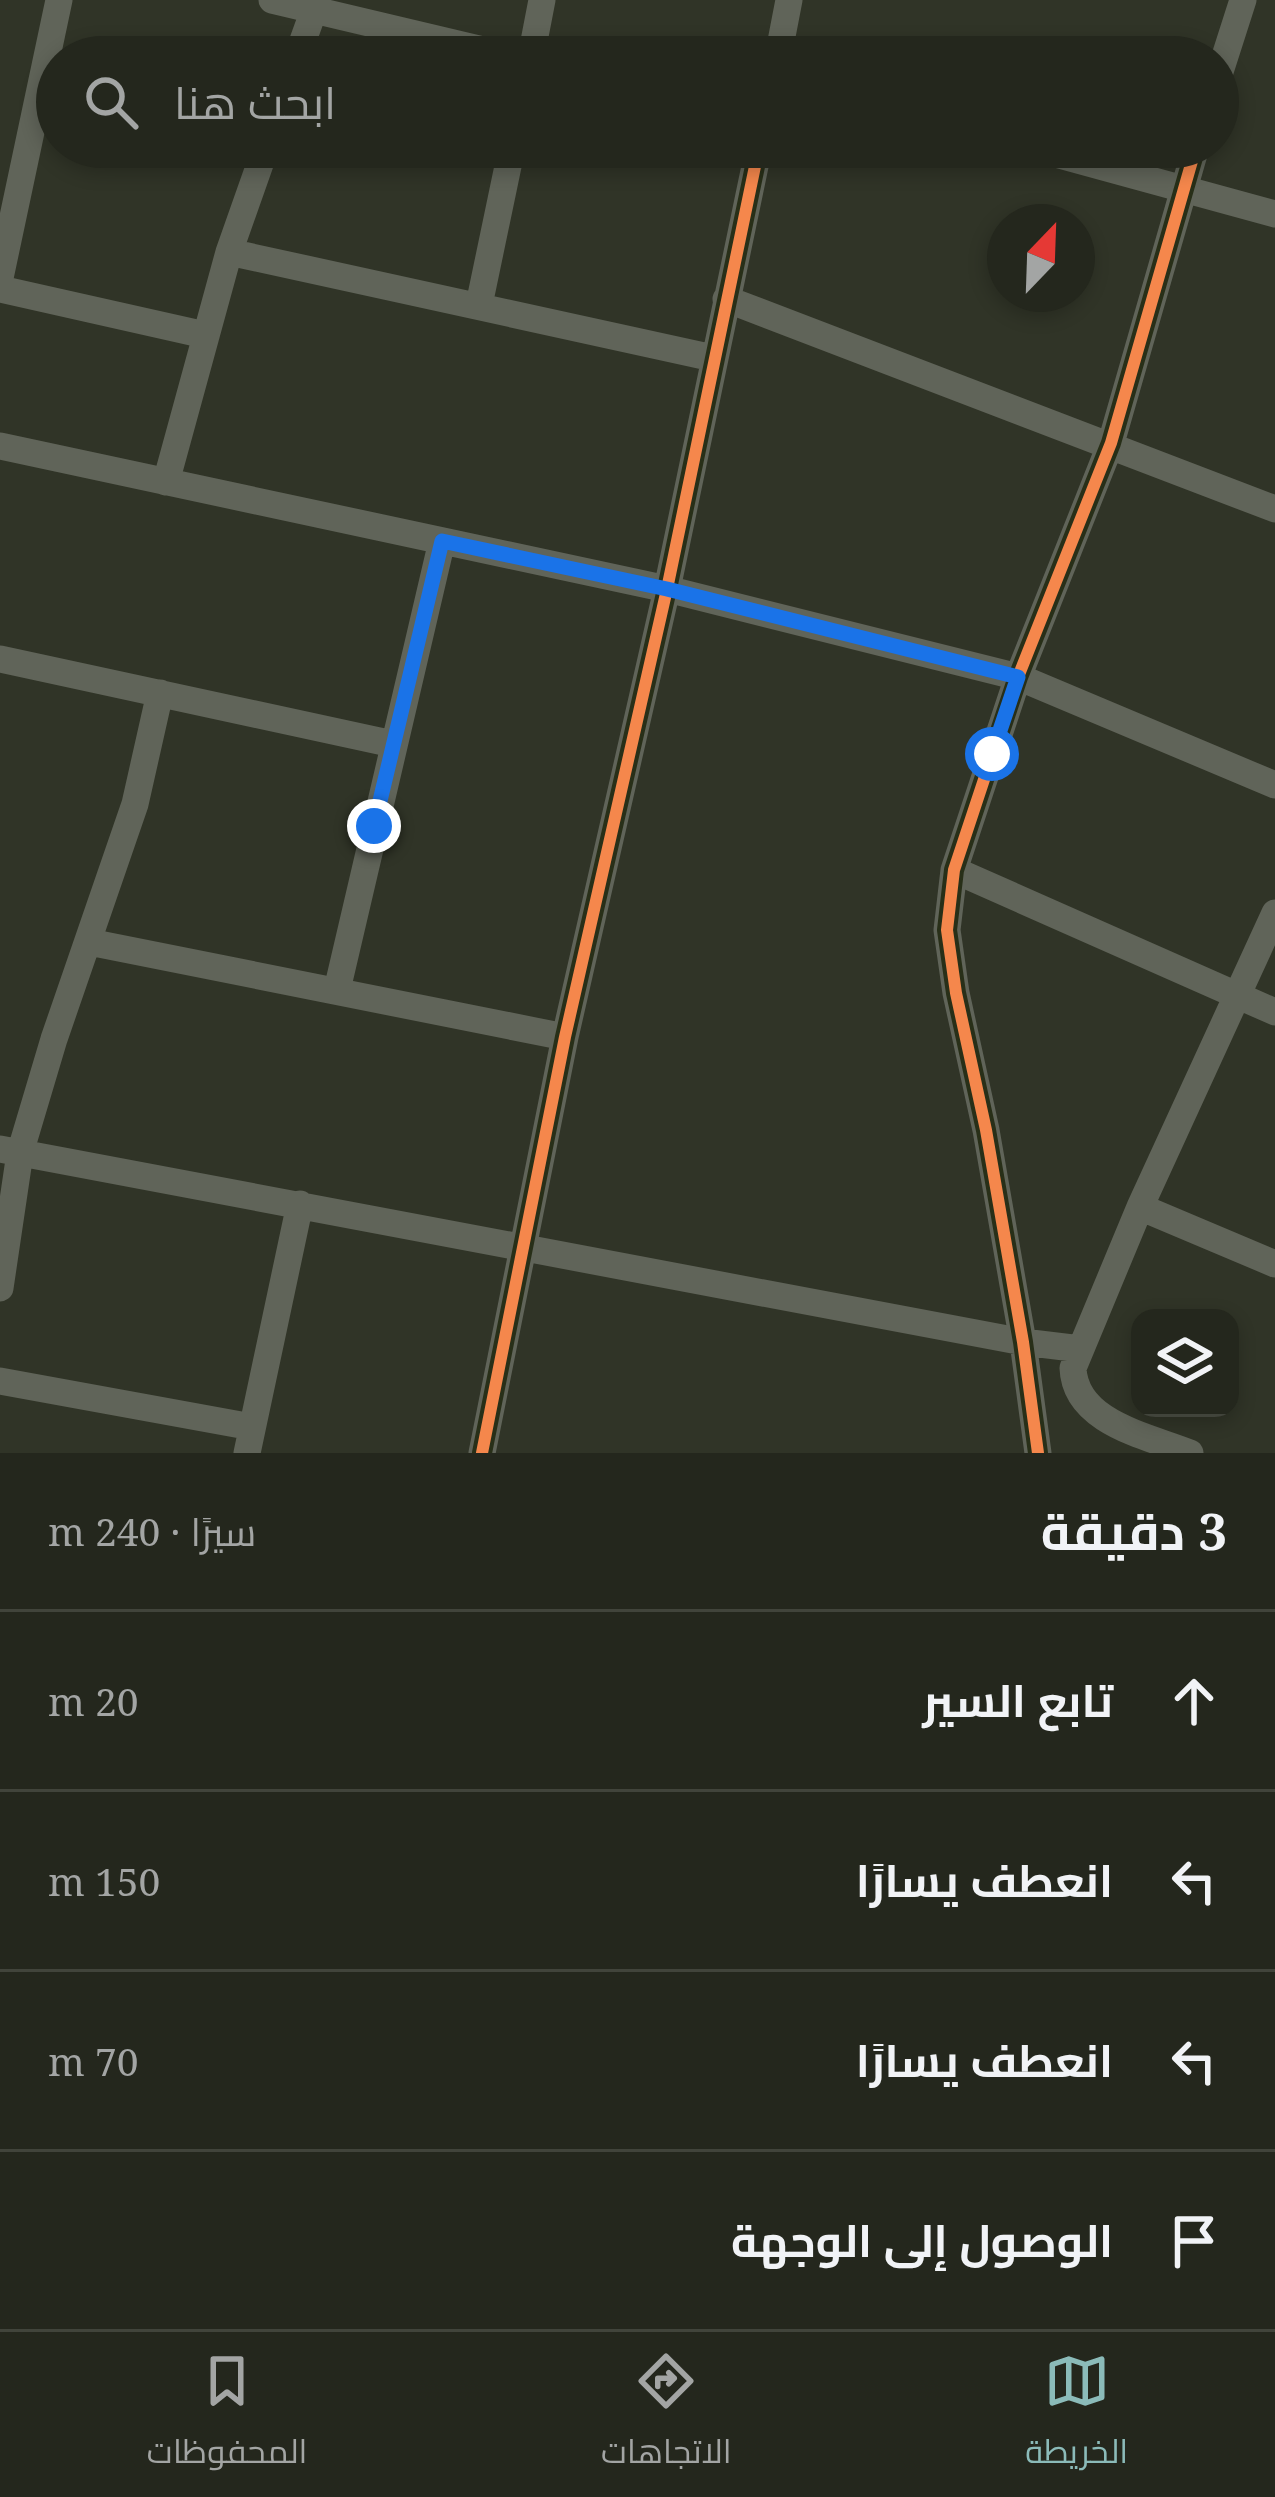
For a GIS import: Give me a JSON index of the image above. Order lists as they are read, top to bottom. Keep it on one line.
{"north":"top right","page":{"search":"ابحث هنا","heading":["3 دقيقة","سيرًا · 240 m"],"list":[["تابع السير","20 m"],["انعطف يسارًا","150 m"],["انعطف يسارًا","70 m"],"الوصول إلى الوجهة"],"nav":["الخريطة","الاتجاهات","المحفوظات"]}}
